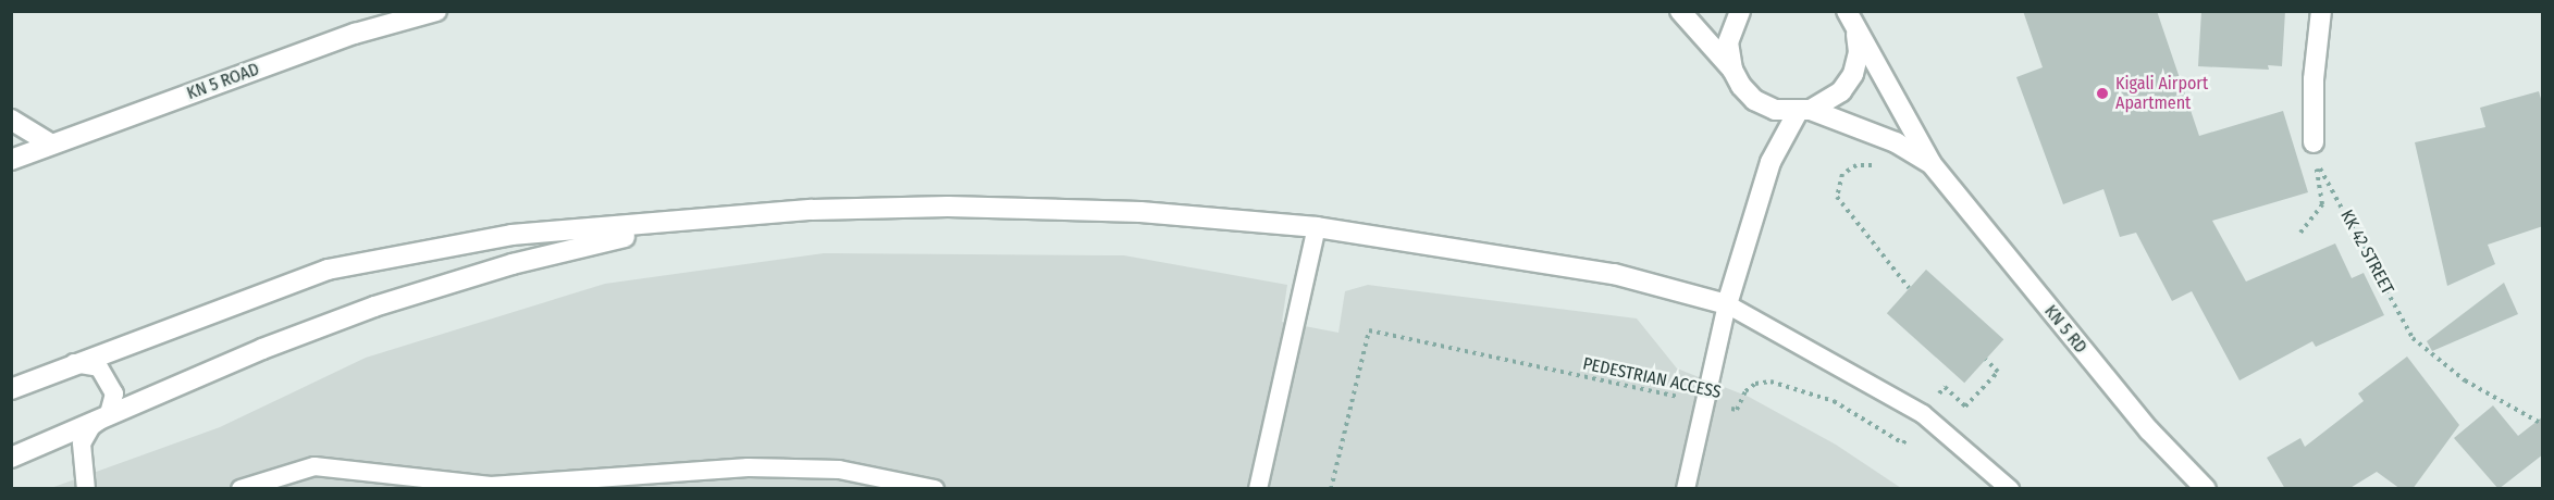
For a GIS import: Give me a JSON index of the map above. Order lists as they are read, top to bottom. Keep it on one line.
{"streets":{"street":["KN 5 ROAD","KN 5 RD"],"path":["KK 42 STREET","PEDESTRIAN ACCESS"]},"places":["Kigali Airport Apartment"]}
